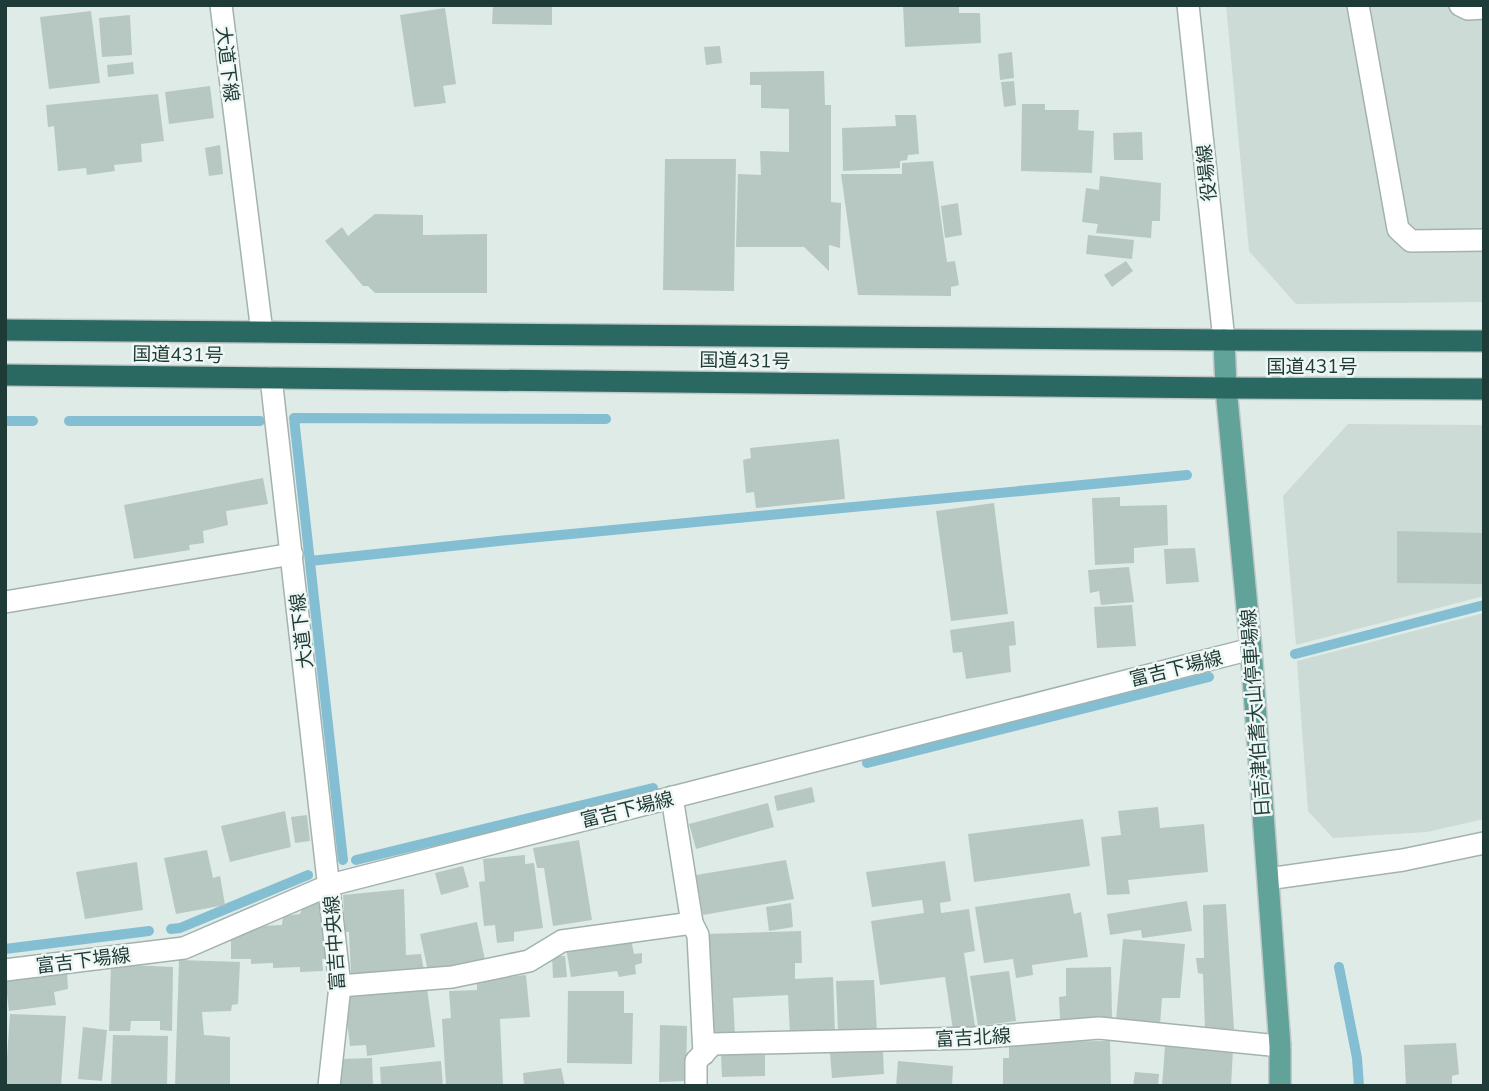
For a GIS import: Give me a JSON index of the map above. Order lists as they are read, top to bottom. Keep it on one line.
{"streets":{"highway":["国道431号"],"main road":["日吉津伯耆大山停車場線"],"street":["大道下線","役場線","富吉下場線","富吉中央線","富吉北線"]},"crossings":[["大道下線","国道431号"],["大道下線","富吉下場線"],["大道下線","富吉中央線"],["役場線","国道431号"],["役場線","日吉津伯耆大山停車場線"],["国道431号","日吉津伯耆大山停車場線"],["富吉下場線","日吉津伯耆大山停車場線"],["富吉下場線","富吉中央線"],["日吉津伯耆大山停車場線","富吉北線"]]}
